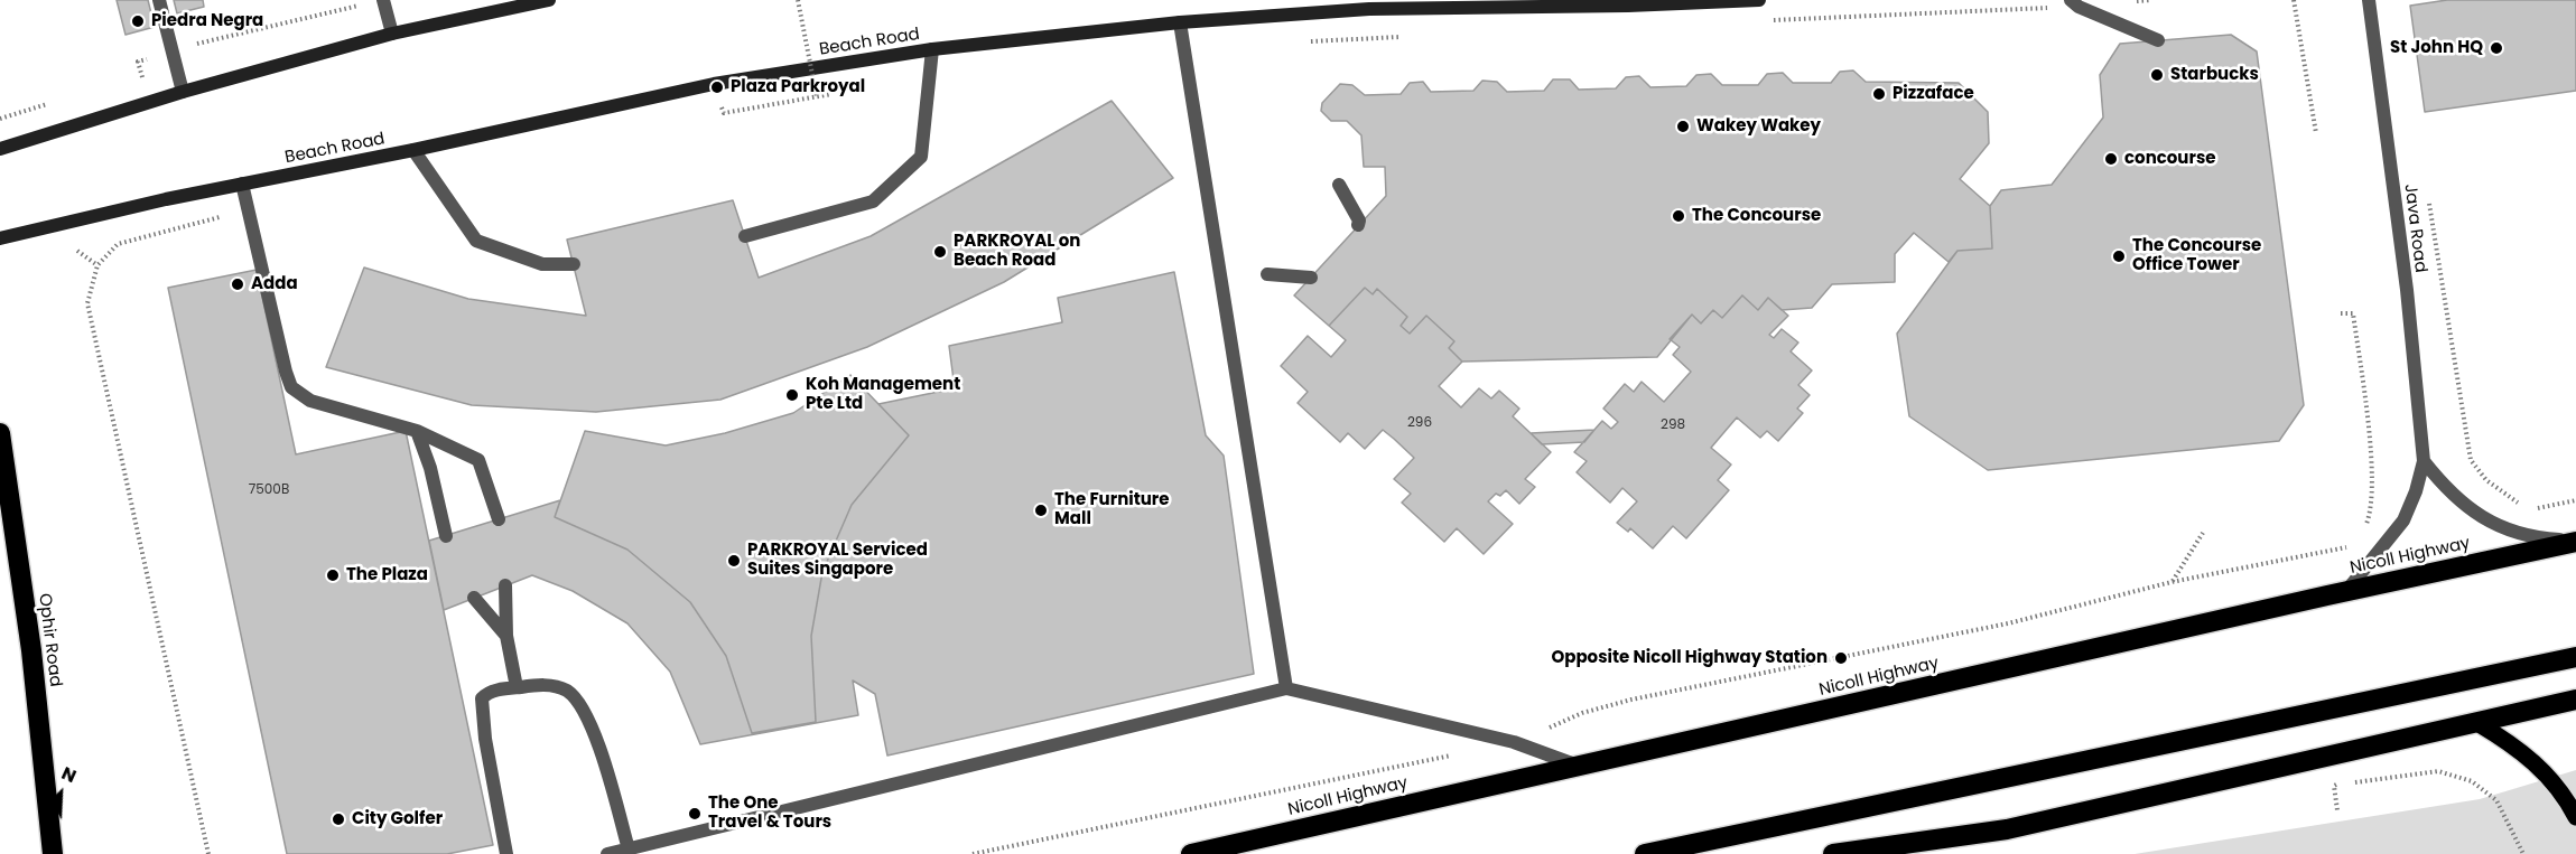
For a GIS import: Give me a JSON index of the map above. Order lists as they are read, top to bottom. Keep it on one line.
{"streets":{"highway":["Nicoll Highway","Ophir Road"],"main road":["Beach Road"],"street":["Java Road"]},"crossings":[["Java Road","Nicoll Highway"]],"places":["Piedra Negra","St John HQ","Starbucks","Plaza Parkroyal","Pizzaface","Wakey Wakey","concourse","The Concourse","PARKROYAL on Beach Road","The Concourse Office Tower","Adda","Koh Management Pte Ltd","The Furniture Mall","PARKROYAL Serviced Suites Singapore","The Plaza","Opposite Nicoll Highway Station","The One Travel & Tours","City Golfer"],"house_numbers":["296","298","7500B"],"north":"top right"}
